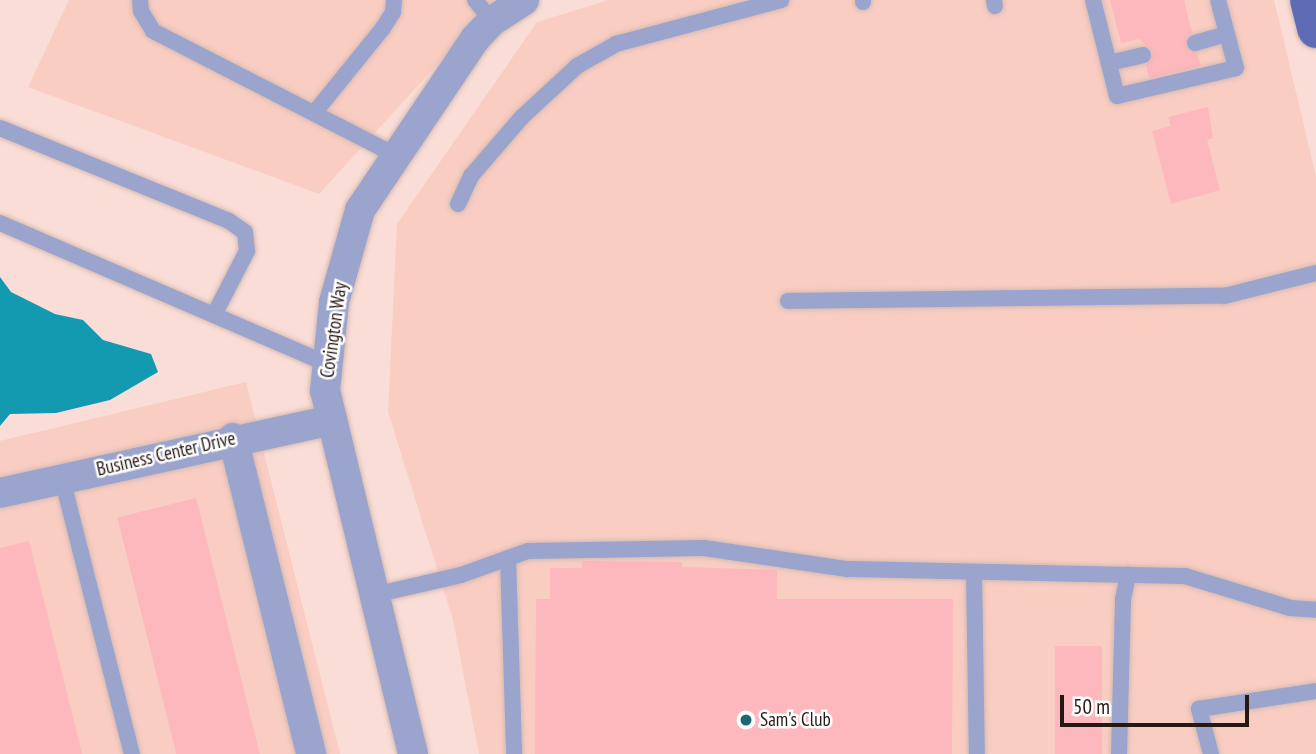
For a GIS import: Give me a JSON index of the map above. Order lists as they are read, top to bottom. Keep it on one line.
{"streets":{"street":["Covington Way","Business Center Drive"]},"crossings":[["Covington Way","Business Center Drive"]],"places":["Sam's Club"],"scale_bar":"50 m"}
